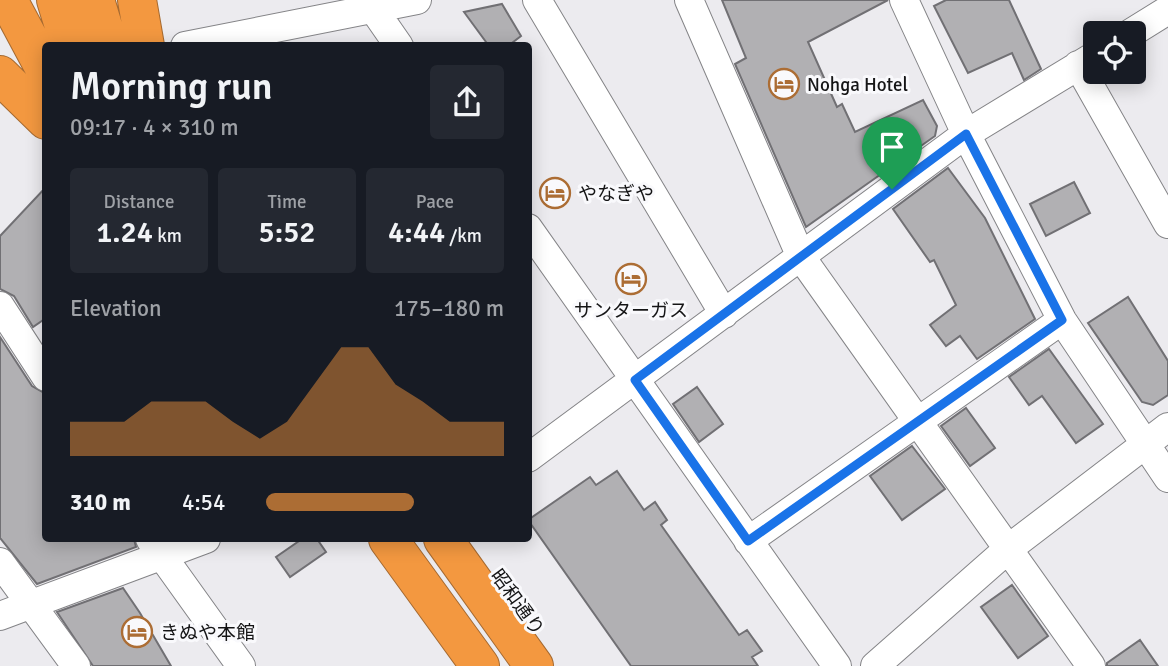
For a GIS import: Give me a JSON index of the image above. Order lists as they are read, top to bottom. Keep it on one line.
{"streets":{"highway":["昭和通り"]},"places":{"hotel":["Nohga Hotel","やなぎや","サンターガス","きぬや本館"]},"page":{"heading":["Morning run","09:17 · 4 × 310 m"],"stats":[["Distance","1.24 km"],["Time","5:52"],["Pace","4:44 /km"]],"chart":["Elevation","175–180 m"],"list":[{"name":"310 m","note":"4:54"}]}}
